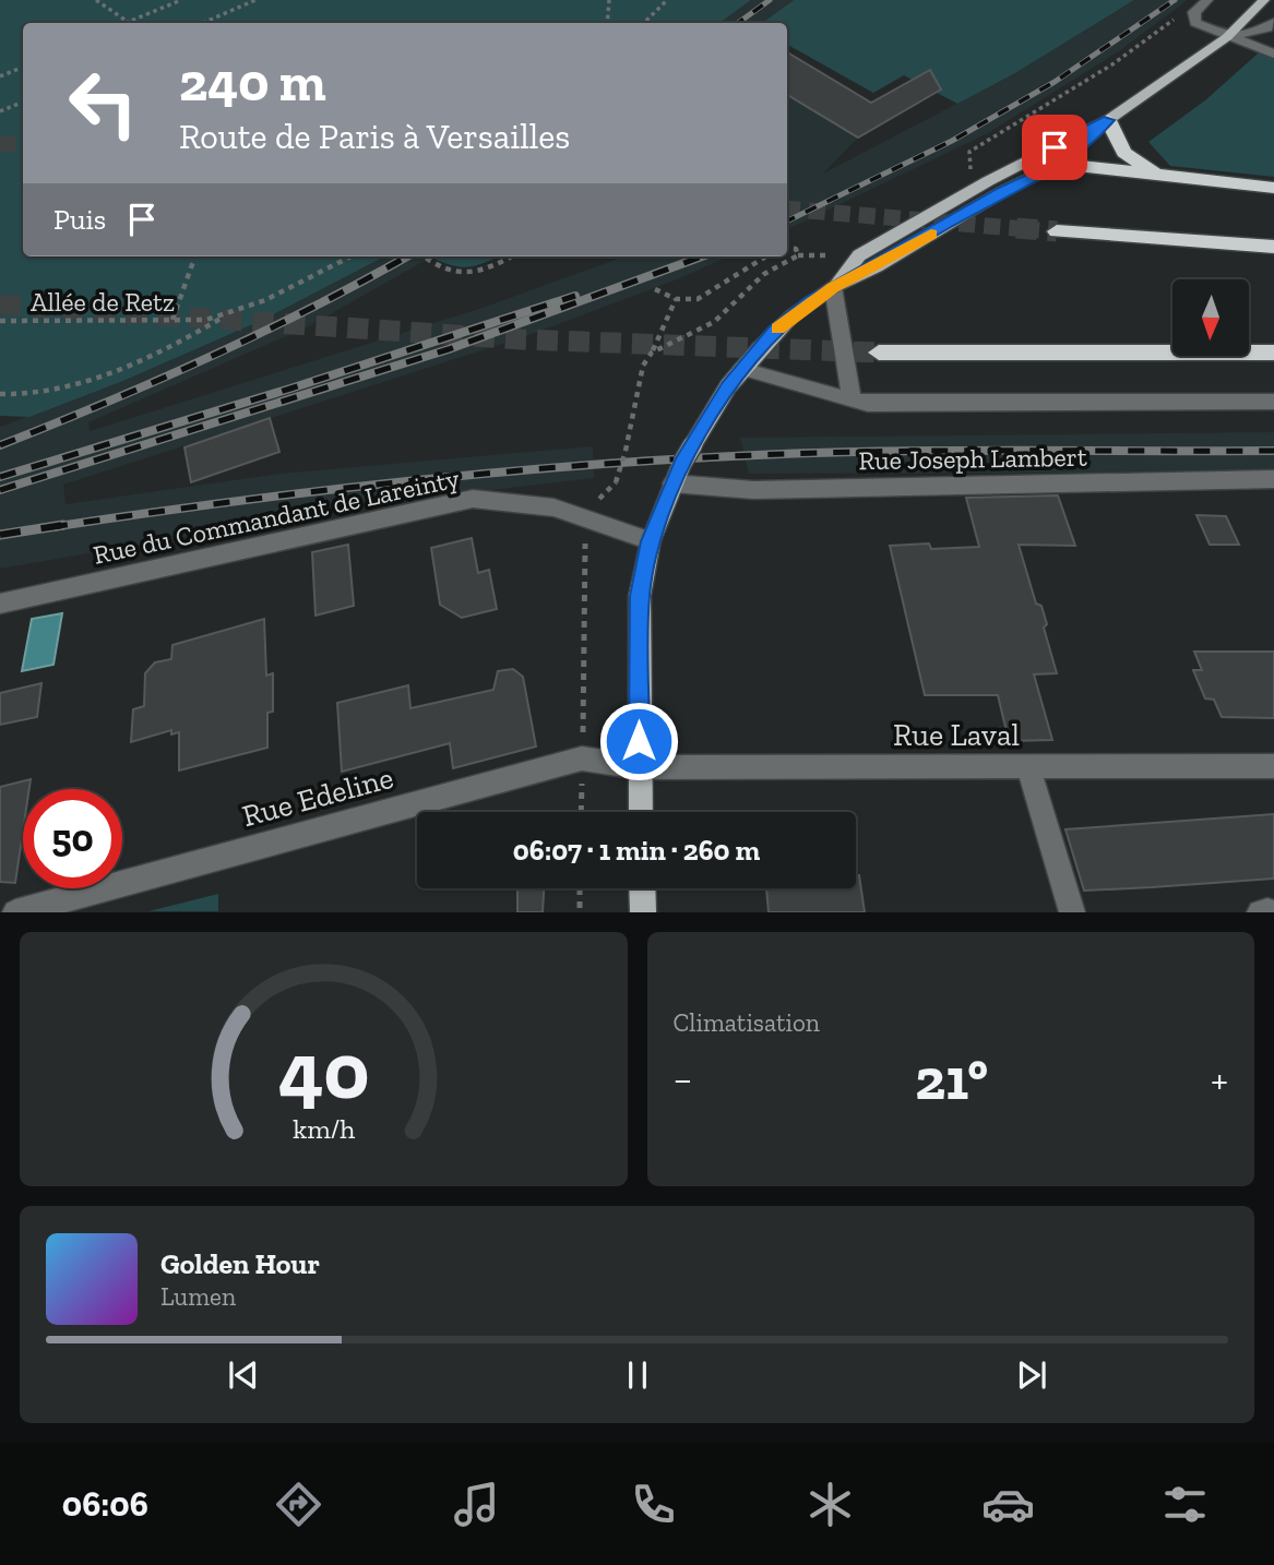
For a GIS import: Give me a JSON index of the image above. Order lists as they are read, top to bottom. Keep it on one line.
{"streets":{"street":["Rue Joseph Lambert","Rue du Commandant de Lareinty","Rue Laval","Rue Edeline"],"path":["Allée de Retz"]},"crossings":[["Rue Laval","Rue Edeline"]],"north":"bottom","page":{"turn":["240 m","Route de Paris à Versailles"],"then":"Puis","limit":"50","trip":"06:07 · 1 min · 260 m","tile":"Climatisation","heat":["−","21°","+"],"song":["Golden Hour","Lumen"],"tabs":"06:06","gauge":["40","km/h"]}}
